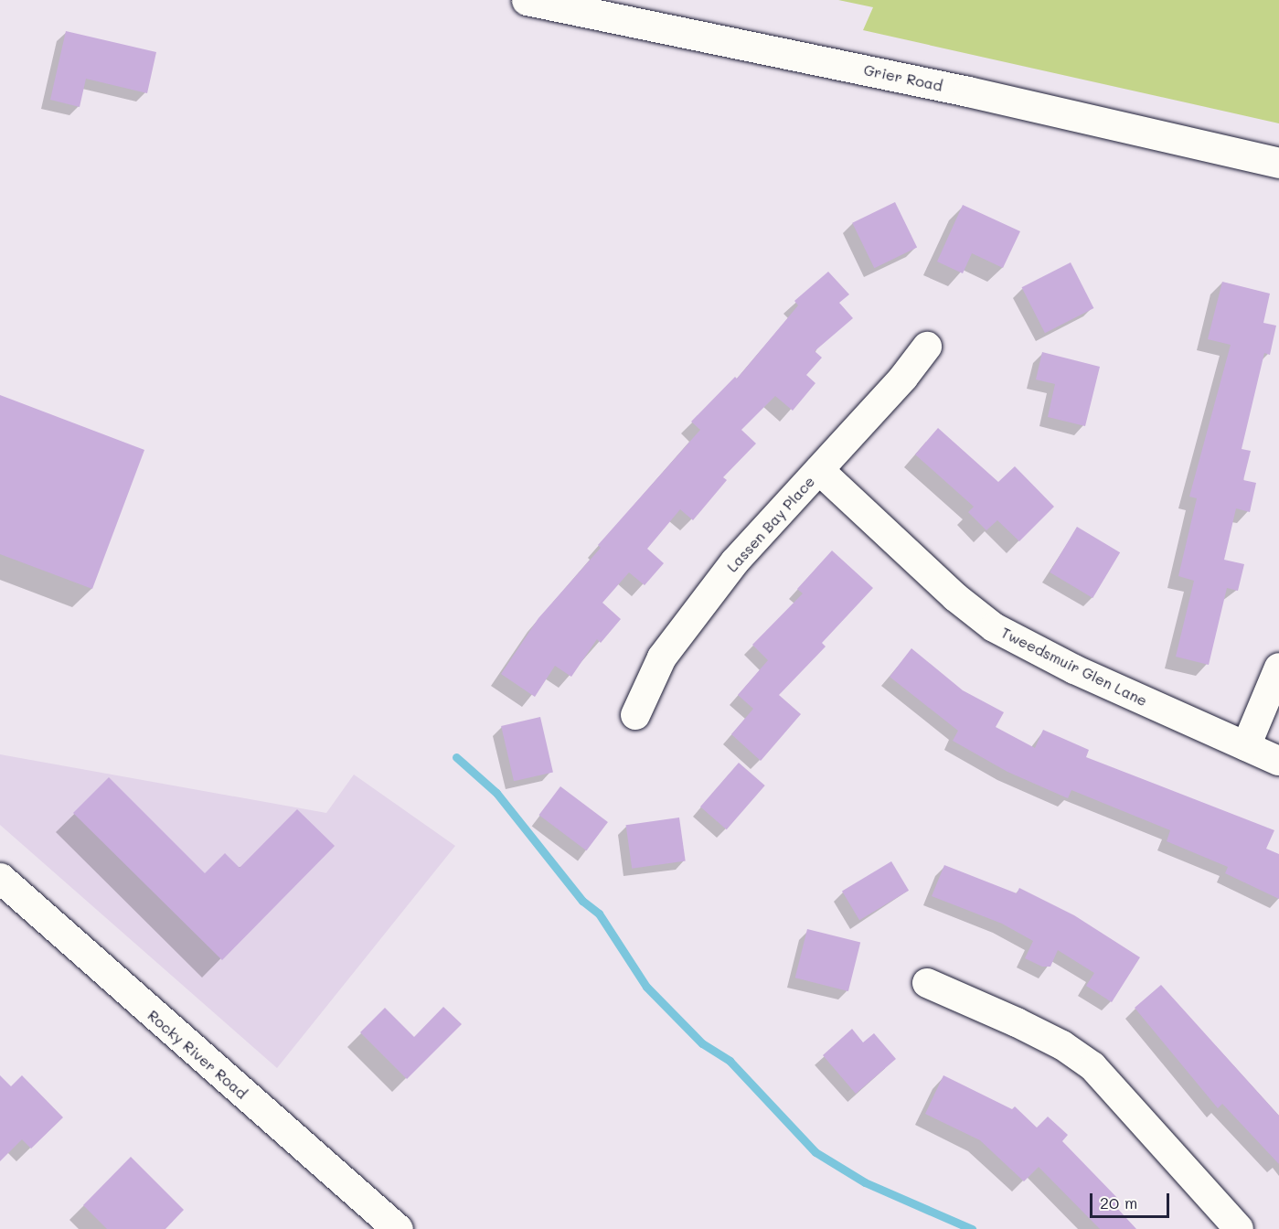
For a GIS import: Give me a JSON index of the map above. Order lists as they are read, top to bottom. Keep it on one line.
{"streets":{"street":["Grier Road","Lassen Bay Place","Tweedsmuir Glen Lane","Rocky River Road"]},"crossings":[["Lassen Bay Place","Tweedsmuir Glen Lane"]],"scale_bar":"20 m"}
